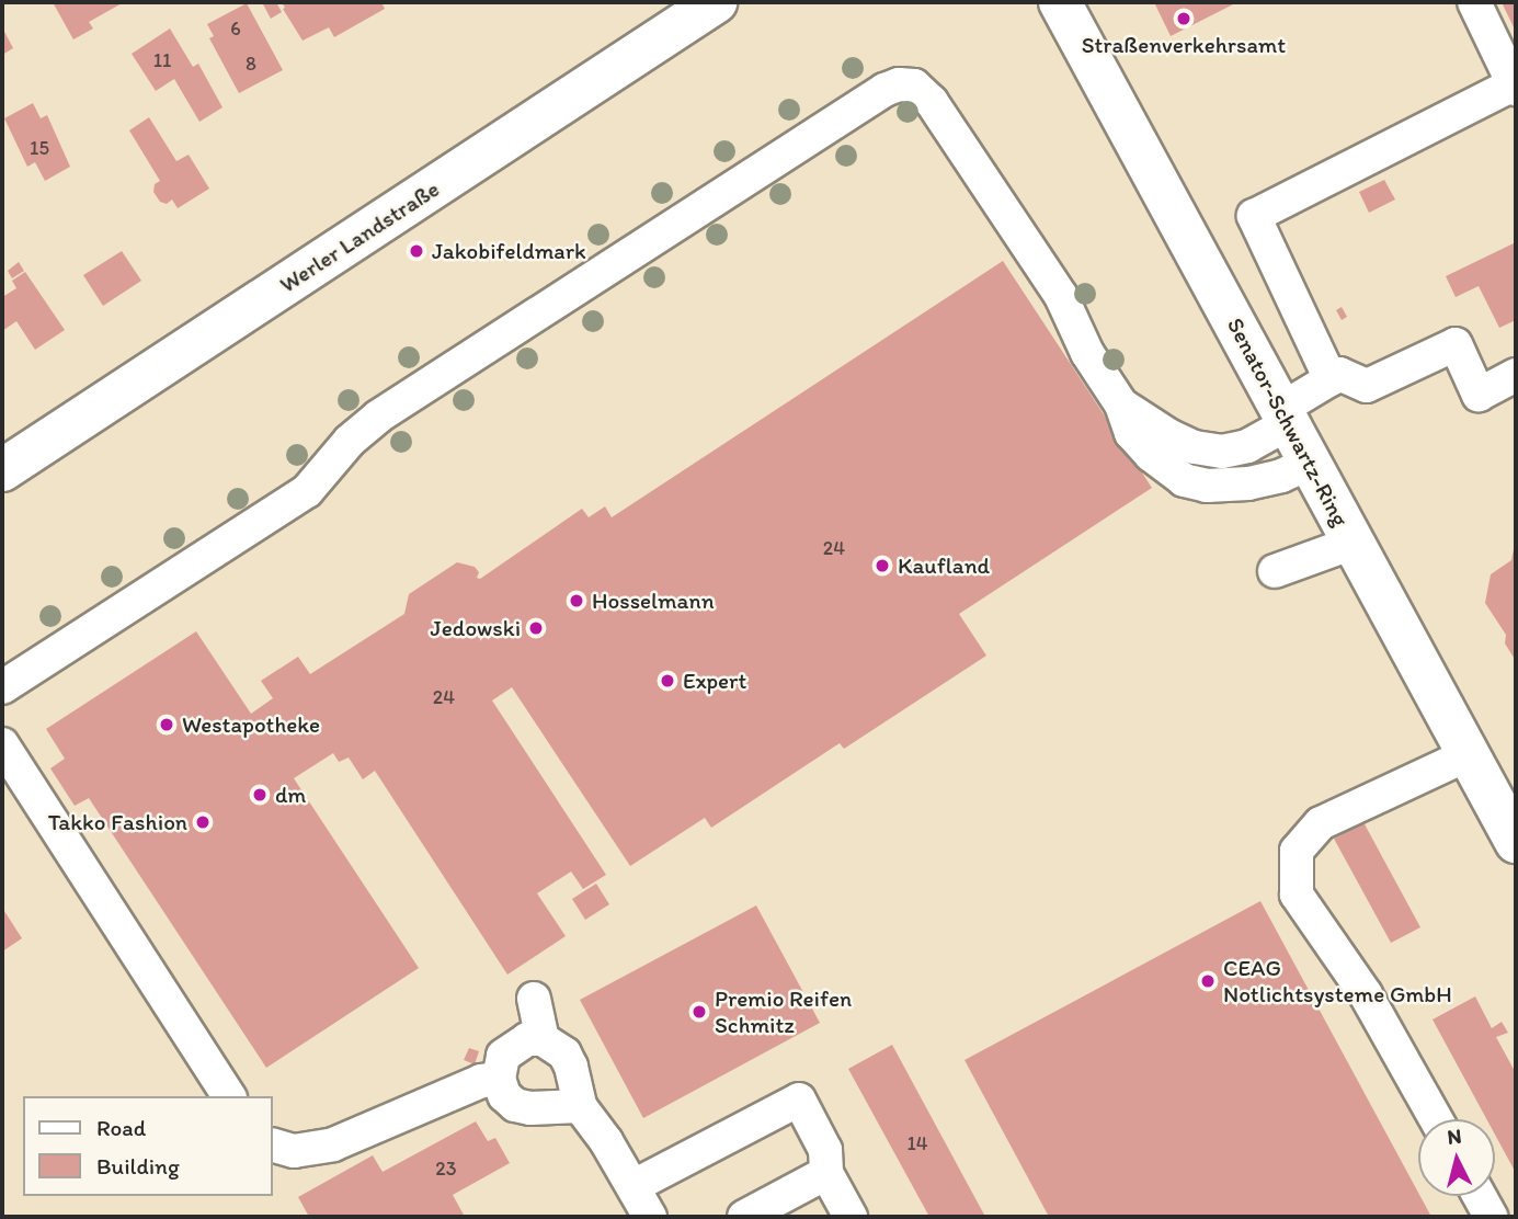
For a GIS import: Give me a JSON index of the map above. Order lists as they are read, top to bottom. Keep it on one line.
{"streets":{"main road":["Werler Landstraße","Senator-Schwartz-Ring"]},"places":["Straßenverkehrsamt","Jakobifeldmark","Kaufland","Hosselmann","Jedowski","Expert","Westapotheke","dm","Takko Fashion","CEAG Notlichtsysteme GmbH","Premio Reifen Schmitz"],"house_numbers":["6","11","8","15","24","24","14","23"],"legend":["Road","Building"],"north":"top"}
